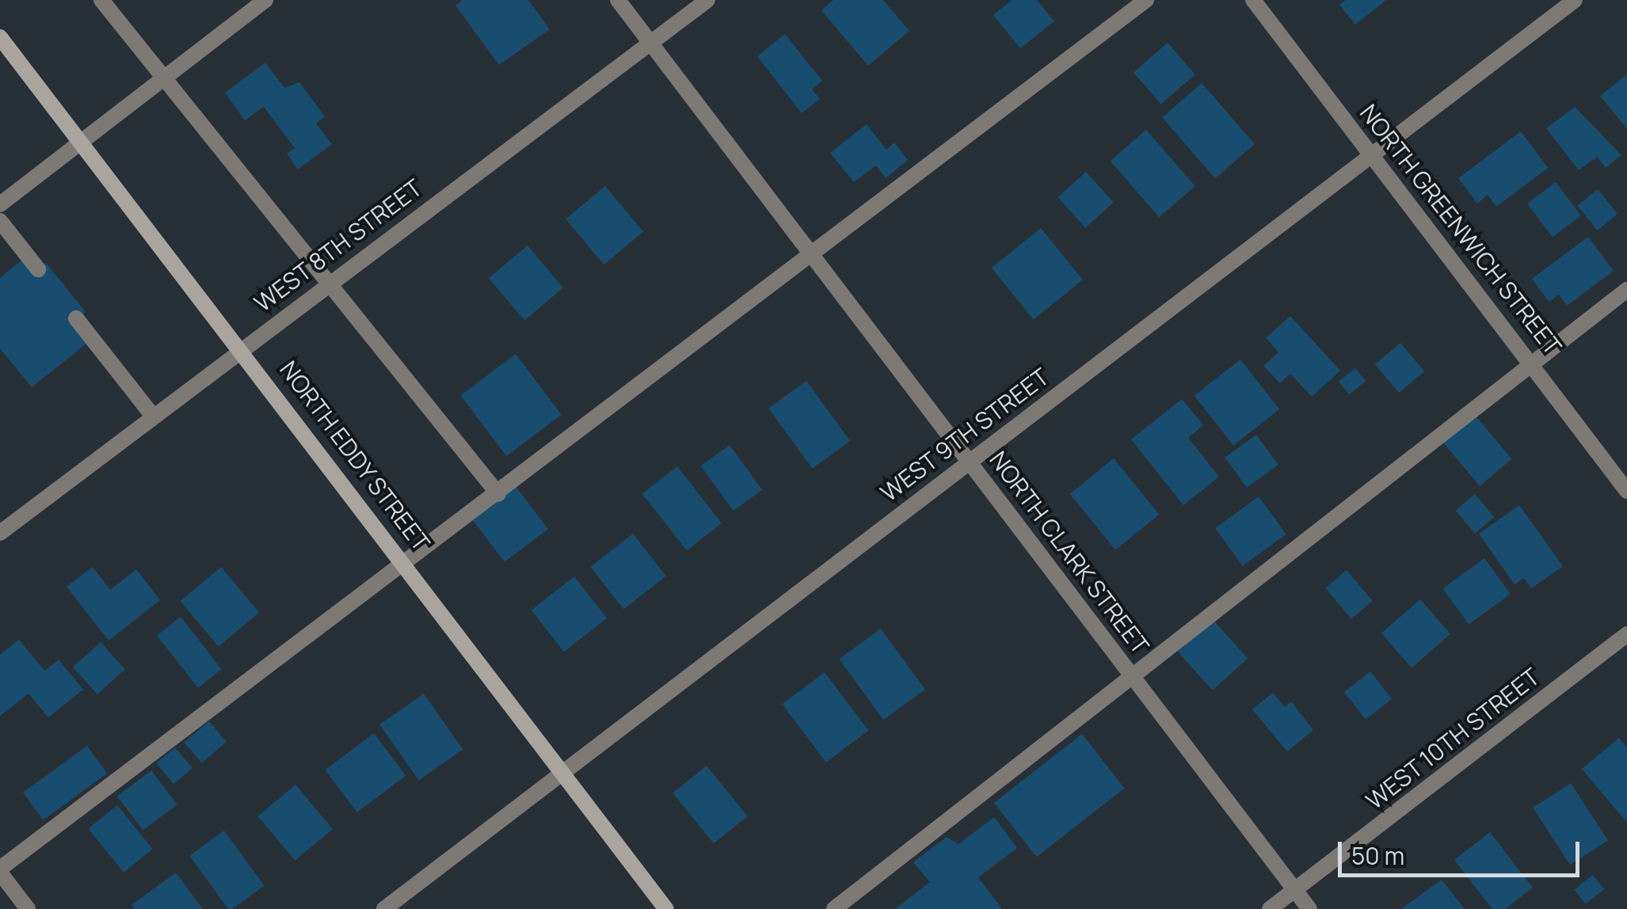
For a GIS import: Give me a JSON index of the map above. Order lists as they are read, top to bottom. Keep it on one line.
{"streets":{"main road":["NORTH EDDY STREET"],"street":["NORTH GREENWICH STREET","WEST 8TH STREET","WEST 9TH STREET","NORTH CLARK STREET","WEST 10TH STREET"]},"crossings":[["NORTH GREENWICH STREET","WEST 9TH STREET"],["WEST 8TH STREET","NORTH EDDY STREET"],["WEST 8TH STREET","NORTH CLARK STREET"],["WEST 9TH STREET","NORTH EDDY STREET"],["WEST 9TH STREET","NORTH CLARK STREET"],["NORTH CLARK STREET","WEST 10TH STREET"]],"scale_bar":"50 m"}
